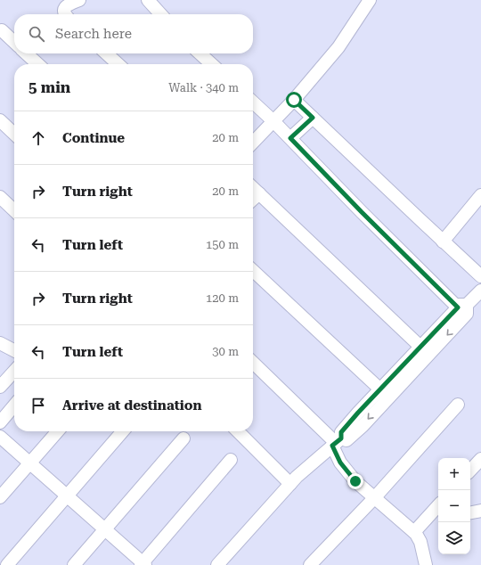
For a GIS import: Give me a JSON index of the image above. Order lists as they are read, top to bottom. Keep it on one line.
{"page":{"search":"Search here","heading":["5 min","Walk · 340 m"],"list":[["Continue","20 m"],["Turn right","20 m"],["Turn left","150 m"],["Turn right","120 m"],["Turn left","30 m"],"Arrive at destination"],"map_buttons":["+","−"]}}
